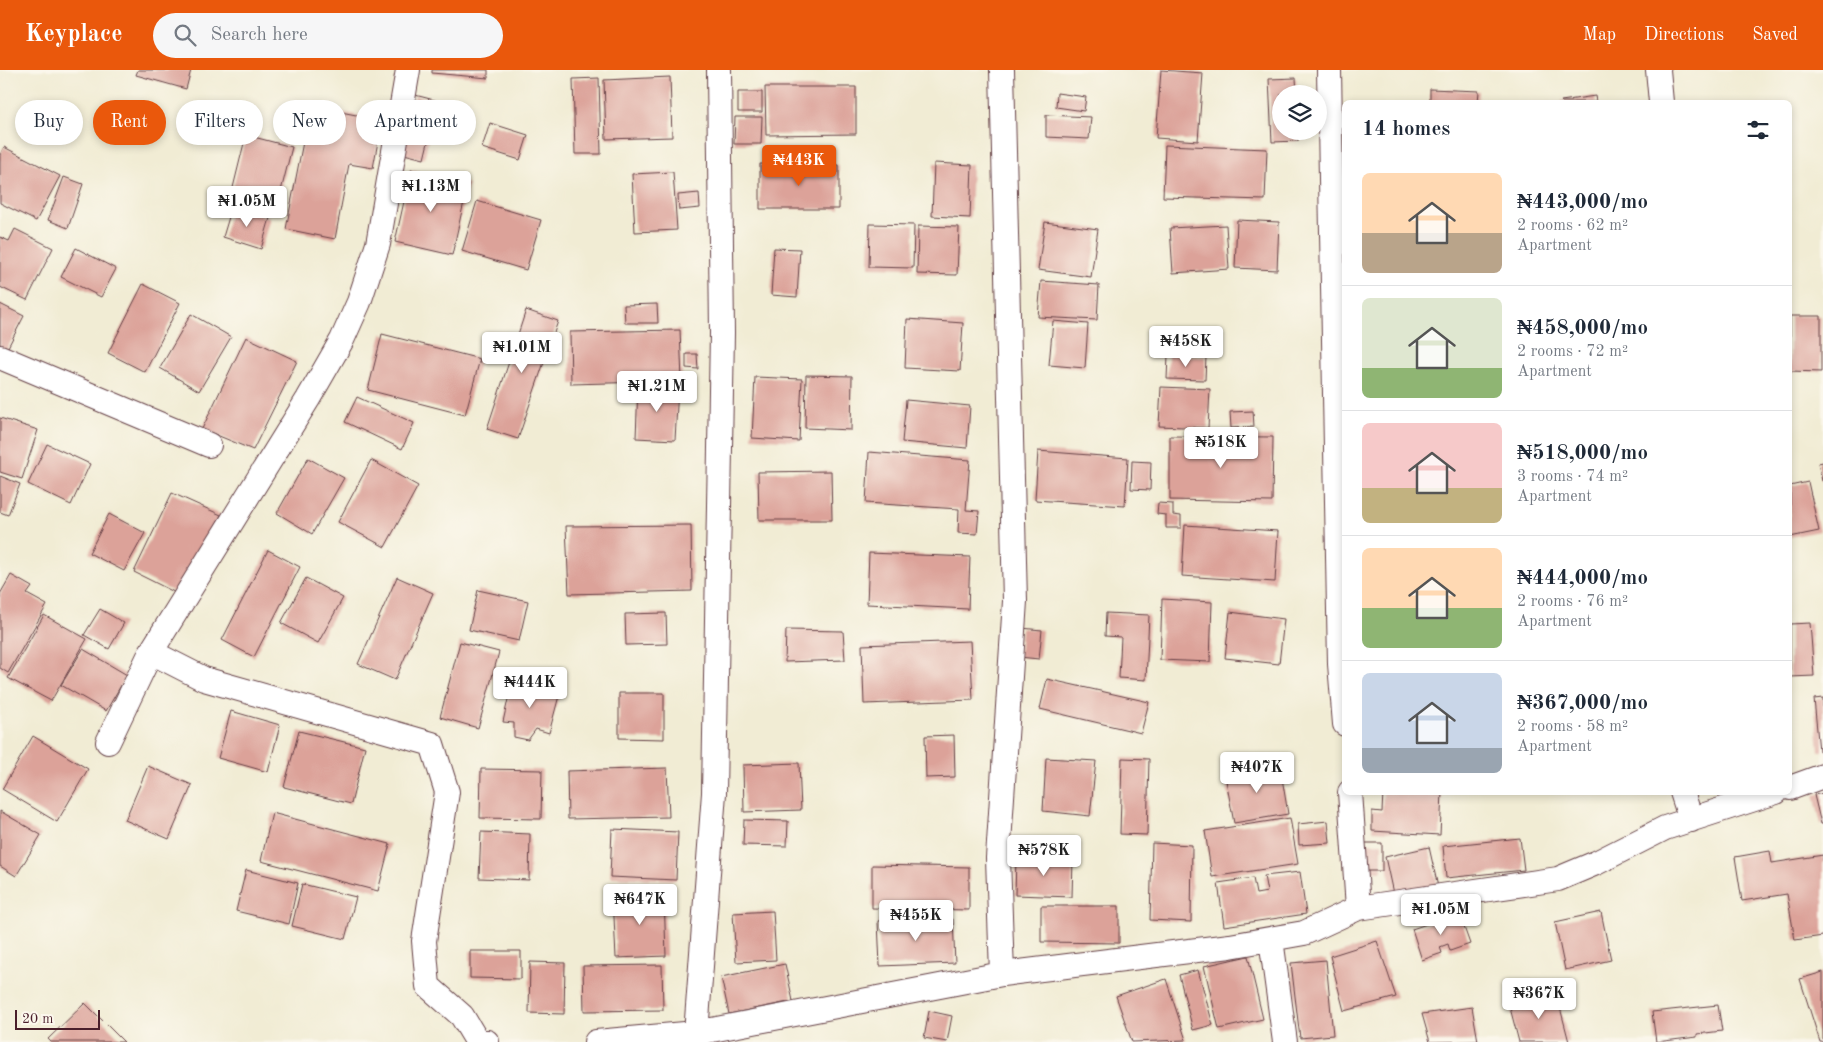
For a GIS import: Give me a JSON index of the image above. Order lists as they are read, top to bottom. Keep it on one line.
{"scale_bar":"20 m","page":{"header":"Keyplace","search":"Search here","nav":["Map","Directions","Saved"],"chip":["Buy","Rent","Filters","New","Apartment"],"heading":"14 homes","price":["₦443K","₦1.13M","₦1.05M","₦458K","₦1.01M","₦1.21M","₦518K","₦444K","₦407K","₦578K","₦647K","₦1.05M","₦455K","₦367K"],"list":[{"name":"₦443,000/mo","note":"2 rooms · 62 m² · Apartment"},{"name":"₦458,000/mo","note":"2 rooms · 72 m² · Apartment"},{"name":"₦518,000/mo","note":"3 rooms · 74 m² · Apartment"},{"name":"₦444,000/mo","note":"2 rooms · 76 m² · Apartment"},{"name":"₦367,000/mo","note":"2 rooms · 58 m² · Apartment"}],"scale":"20 m"}}
